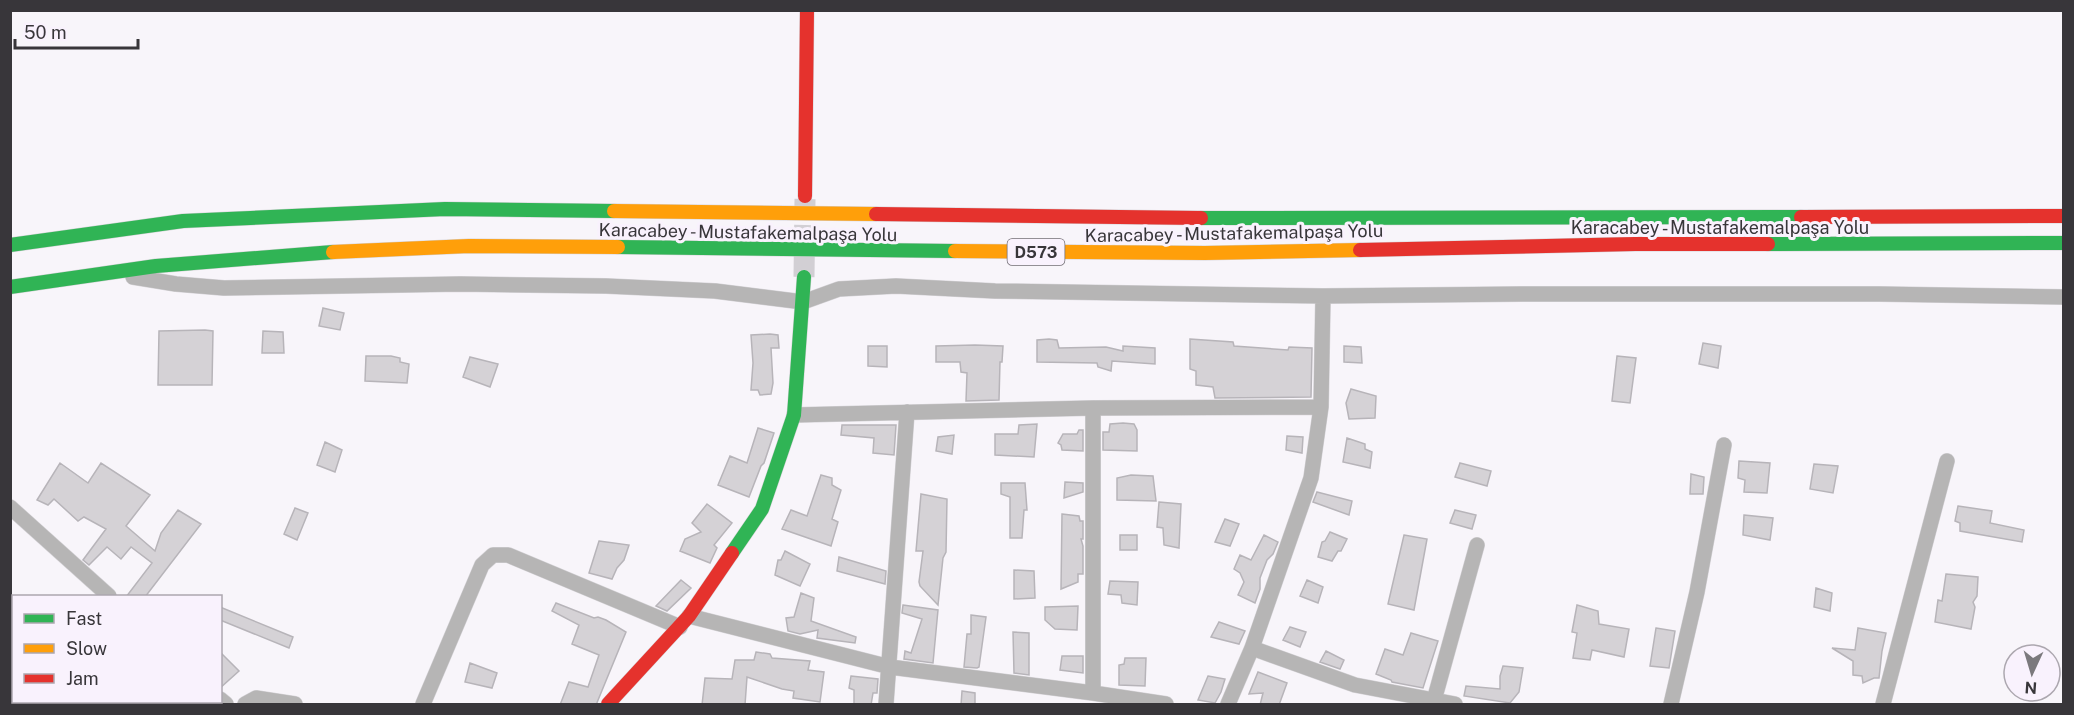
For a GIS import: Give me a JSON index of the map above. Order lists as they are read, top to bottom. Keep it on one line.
{"streets":{"main road":["Karacabey - Mustafakemalpaşa Yolu","D573"]},"legend":["Fast","Slow","Jam"],"scale_bar":"50 m","north":"bottom"}
